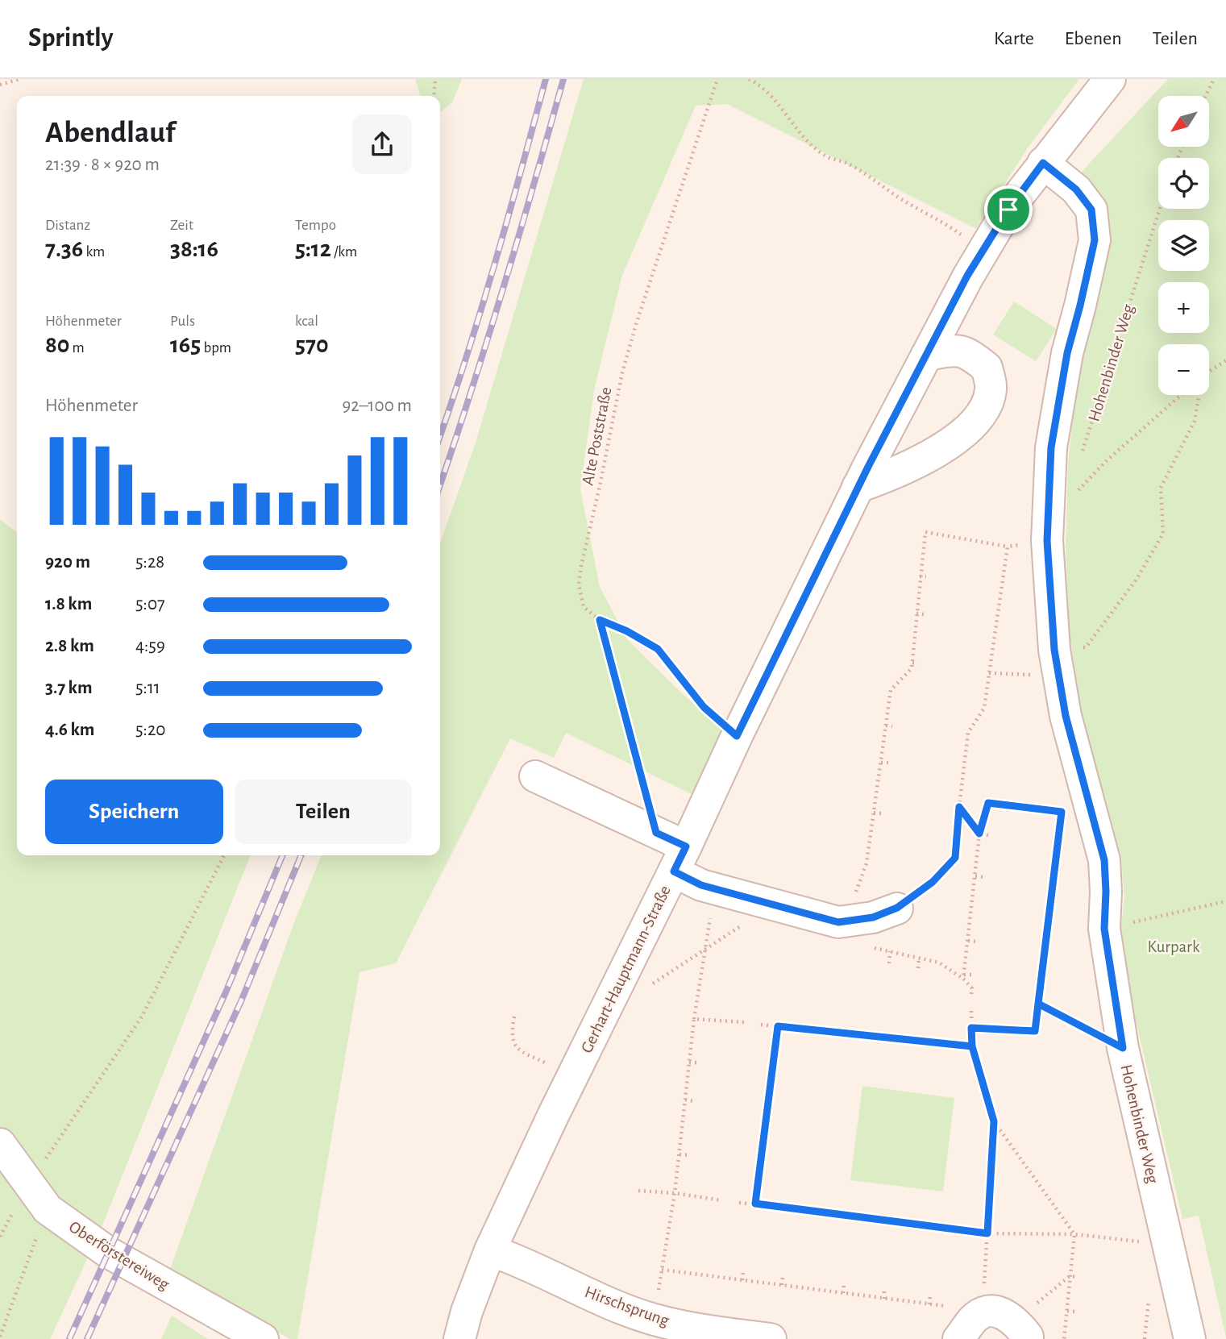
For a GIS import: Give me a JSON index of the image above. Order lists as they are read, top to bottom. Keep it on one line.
{"streets":{"street":["Hohenbinder Weg","Gerhart-Hauptmann-Straße","Oberförstereiweg","Hirschsprung"],"path":["Alte Poststraße"]},"crossings":[["Hohenbinder Weg","Gerhart-Hauptmann-Straße"],["Alte Poststraße","Gerhart-Hauptmann-Straße"],["Gerhart-Hauptmann-Straße","Hirschsprung"]],"parks":["Kurpark"],"north":"bottom left","page":{"header":"Sprintly","nav":["Karte","Ebenen","Teilen"],"map_buttons":["+","−"],"heading":["Abendlauf","21:39 · 8 × 920 m"],"stats":[["Distanz","7.36 km"],["Zeit","38:16"],["Tempo","5:12 /km"],["Höhenmeter","80 m"],["Puls","165 bpm"],["kcal","570"]],"chart":["Höhenmeter","92–100 m"],"list":[{"name":"920 m","note":"5:28"},{"name":"1.8 km","note":"5:07"},{"name":"2.8 km","note":"4:59"},{"name":"3.7 km","note":"5:11"},{"name":"4.6 km","note":"5:20"}],"buttons":["Speichern","Teilen"]}}
